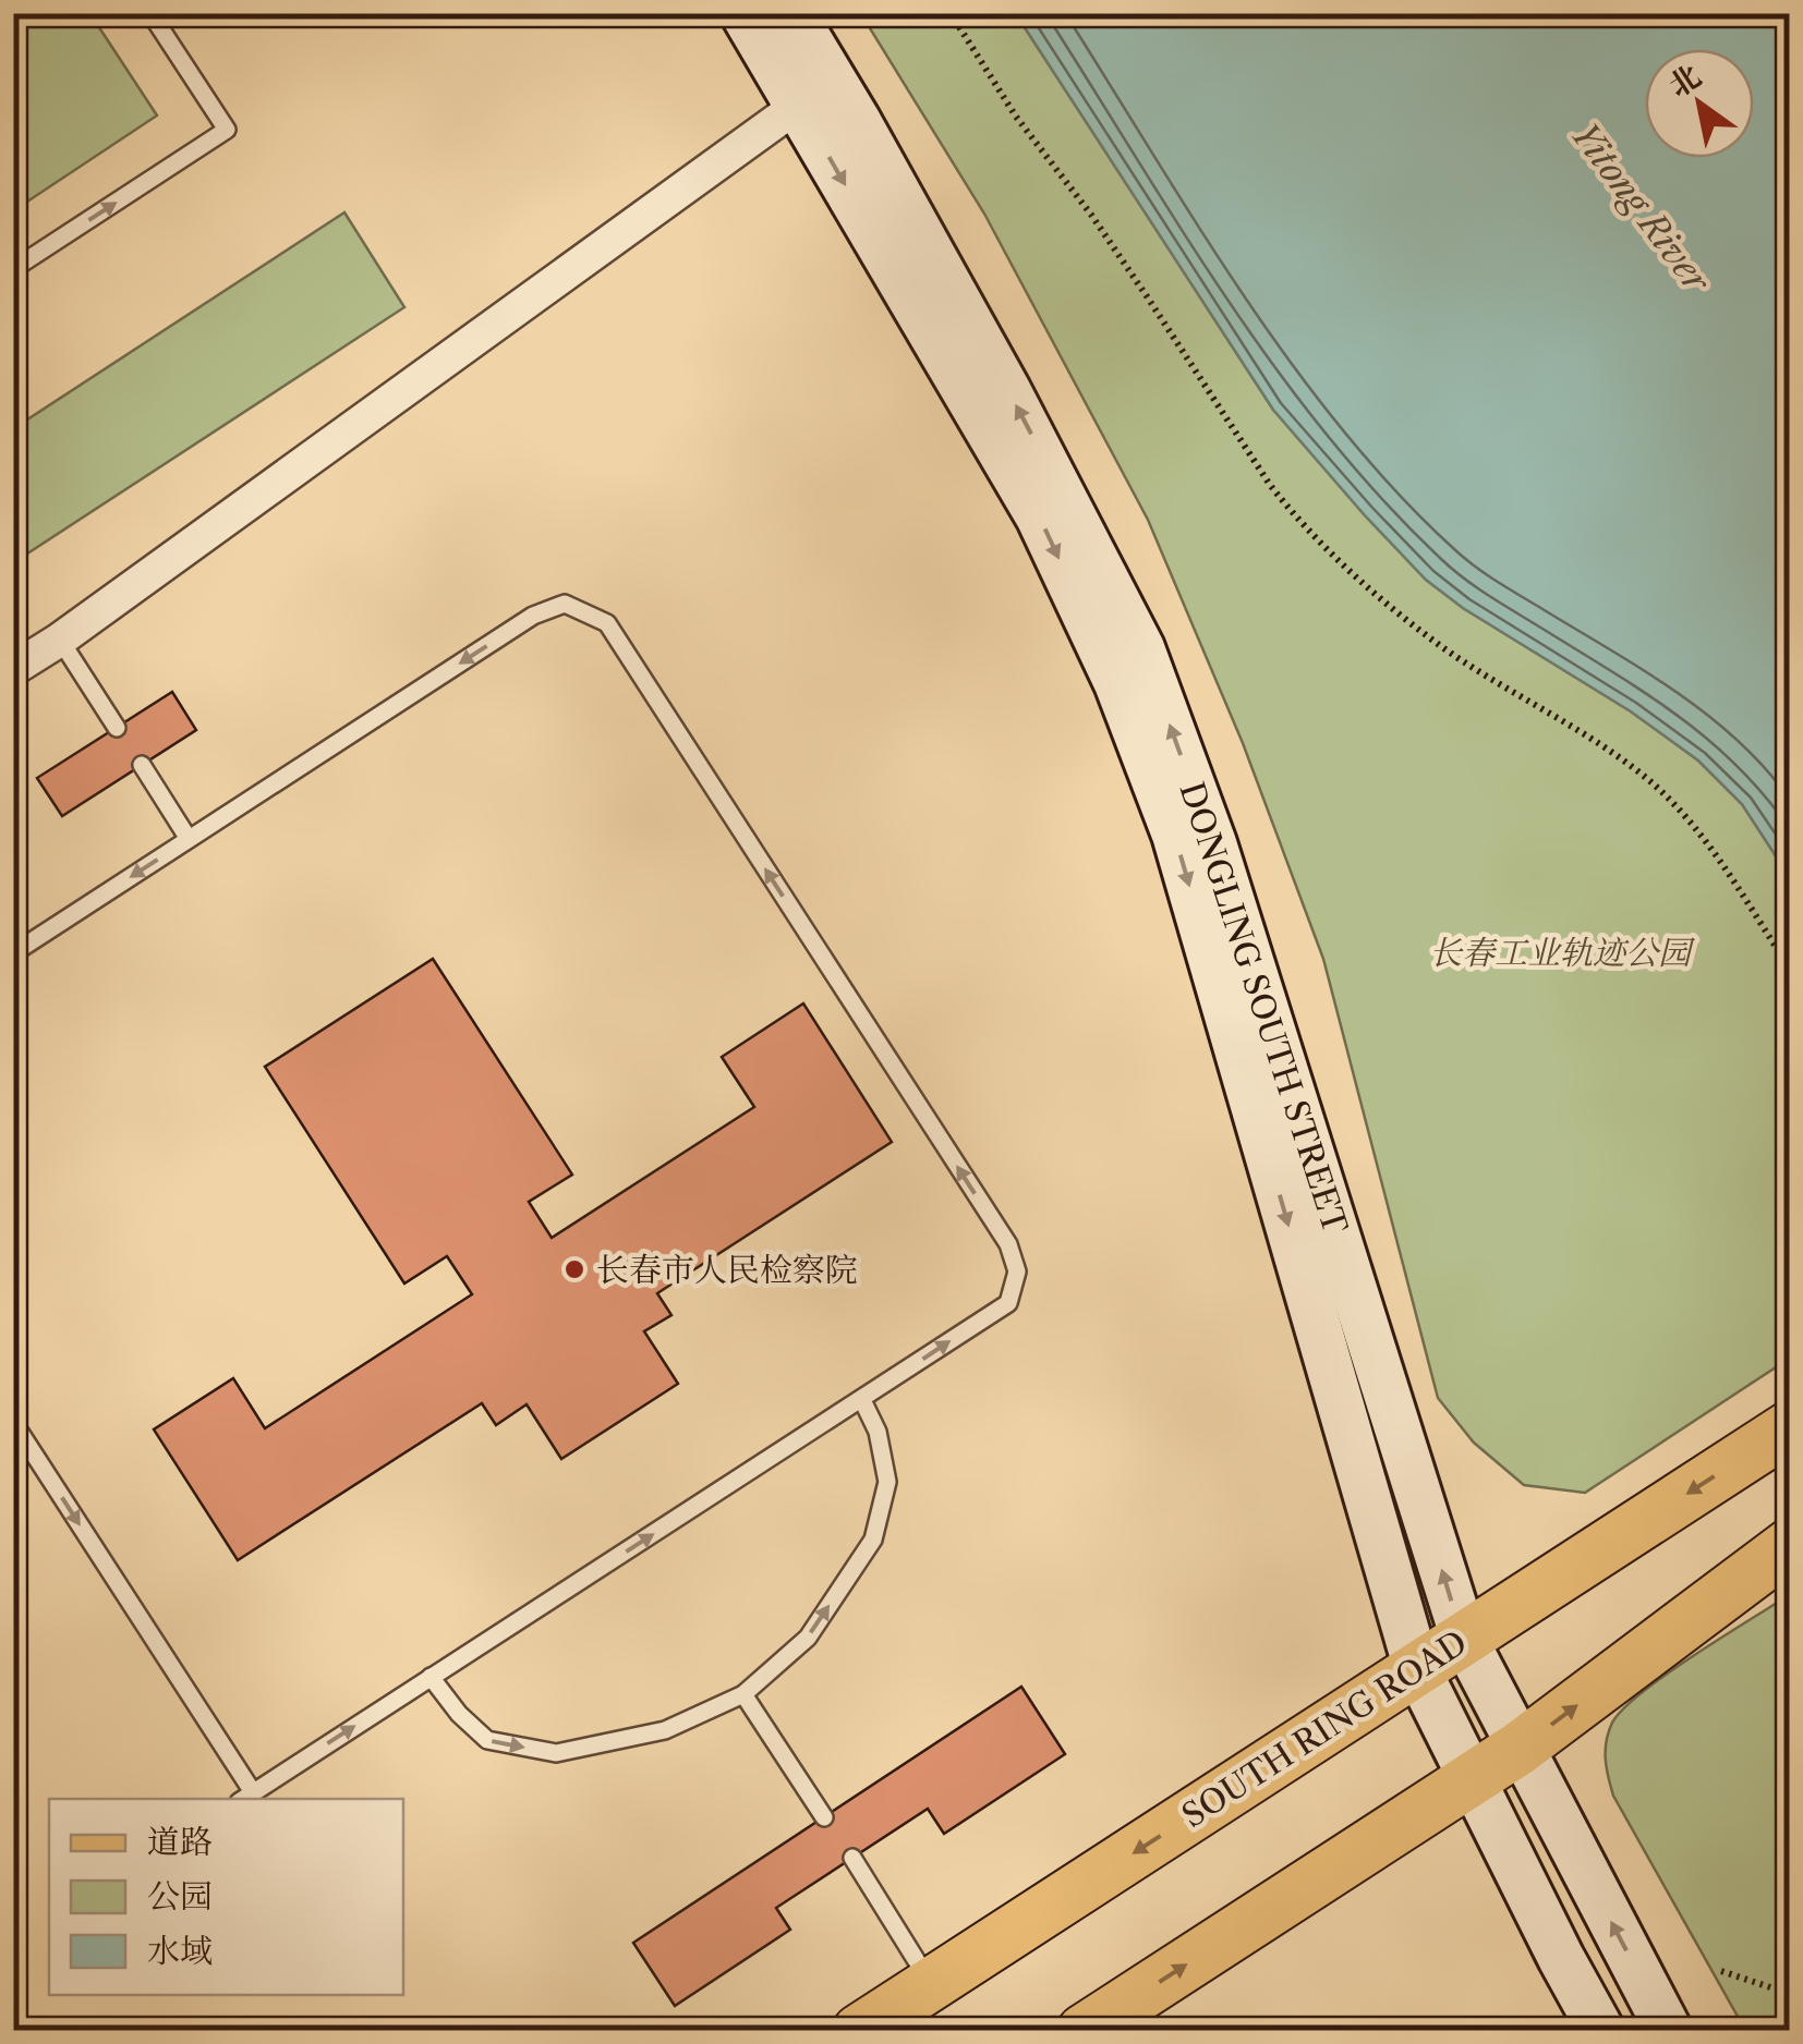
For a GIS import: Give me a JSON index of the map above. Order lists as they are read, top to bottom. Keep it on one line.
{"streets":{"main road":["DONGLING SOUTH STREET","SOUTH RING ROAD"]},"crossings":[["DONGLING SOUTH STREET","SOUTH RING ROAD"]],"water":["Yitong River"],"parks":["长春工业轨迹公园"],"places":["长春市人民检察院"],"legend":["道路","公园","水域"],"north":"top left"}
